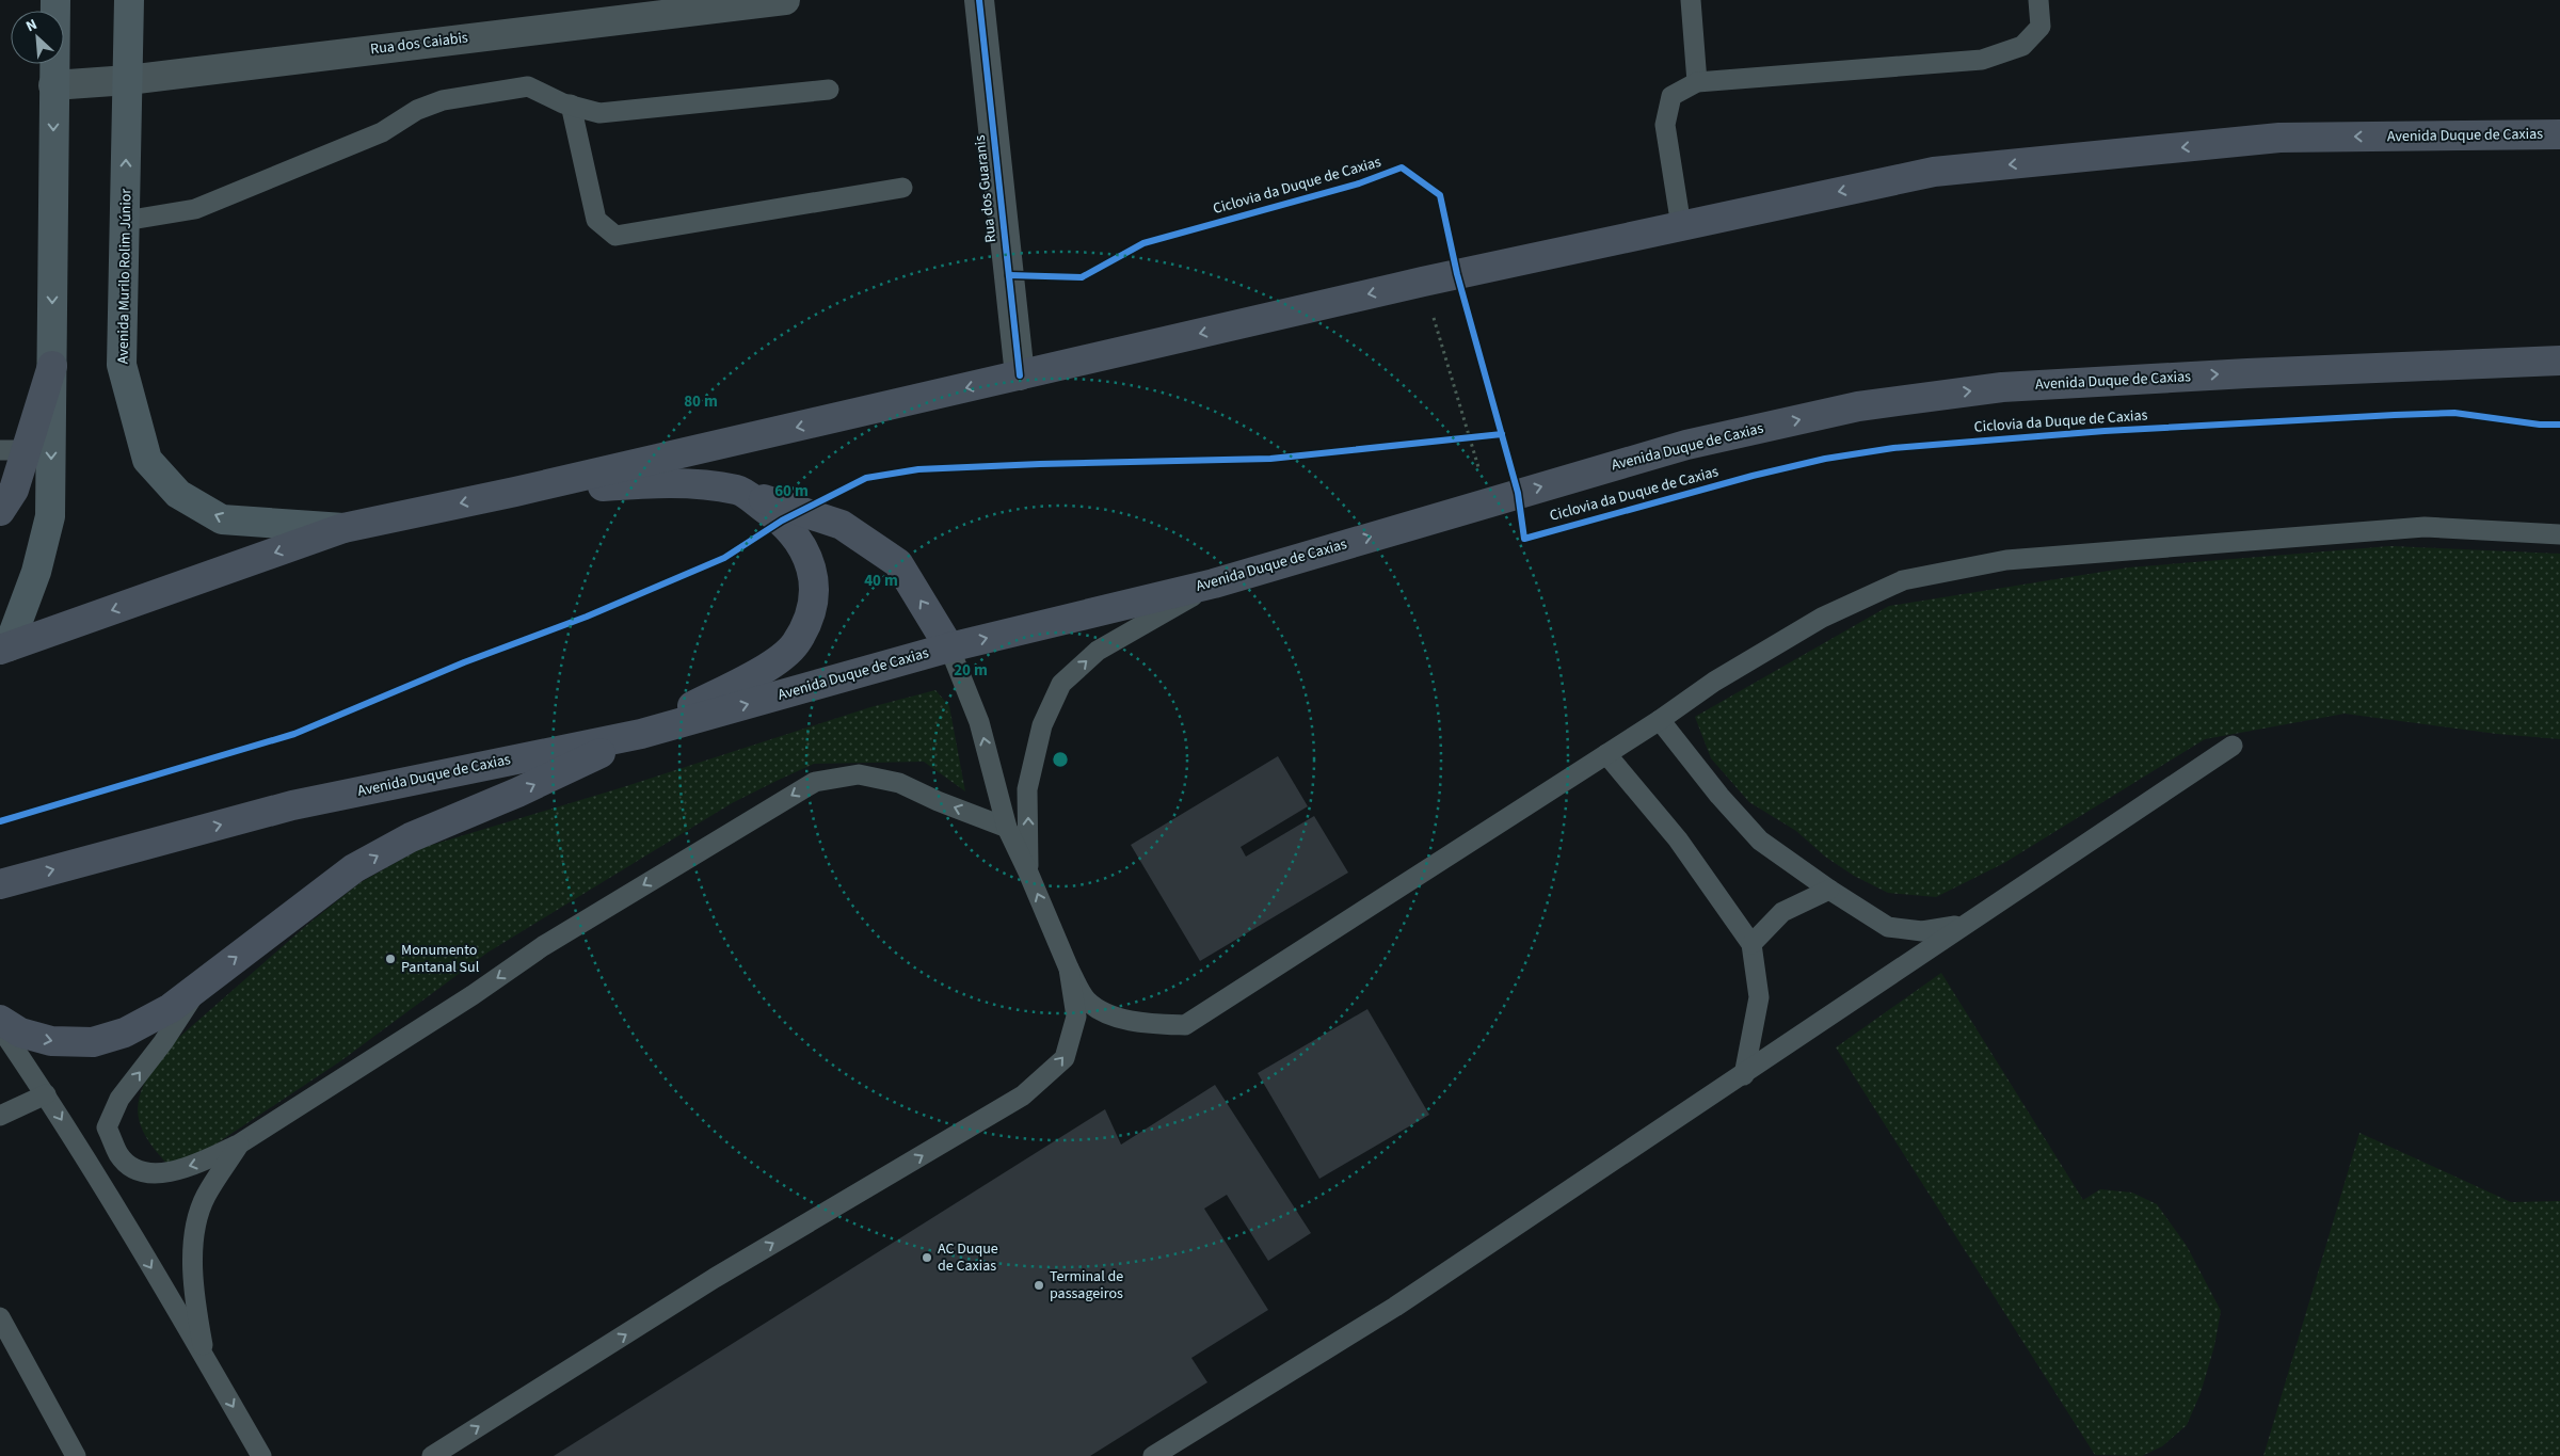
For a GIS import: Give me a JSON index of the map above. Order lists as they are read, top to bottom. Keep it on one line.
{"streets":{"main road":["Avenida Duque de Caxias","Avenida Murilo Rolim Júnior"],"street":["Rua dos Caiabis","Rua dos Guaranis"],"cycle path":["Ciclovia da Duque de Caxias"]},"crossings":[["Rua dos Caiabis","Avenida Murilo Rolim Júnior"],["Avenida Duque de Caxias","Rua dos Guaranis"],["Avenida Duque de Caxias","Avenida Murilo Rolim Júnior"]],"places":["Monumento Pantanal Sul","AC Duque de Caxias","Terminal de passageiros"],"north":"top left","rings":["80 m","60 m","40 m","20 m"]}
